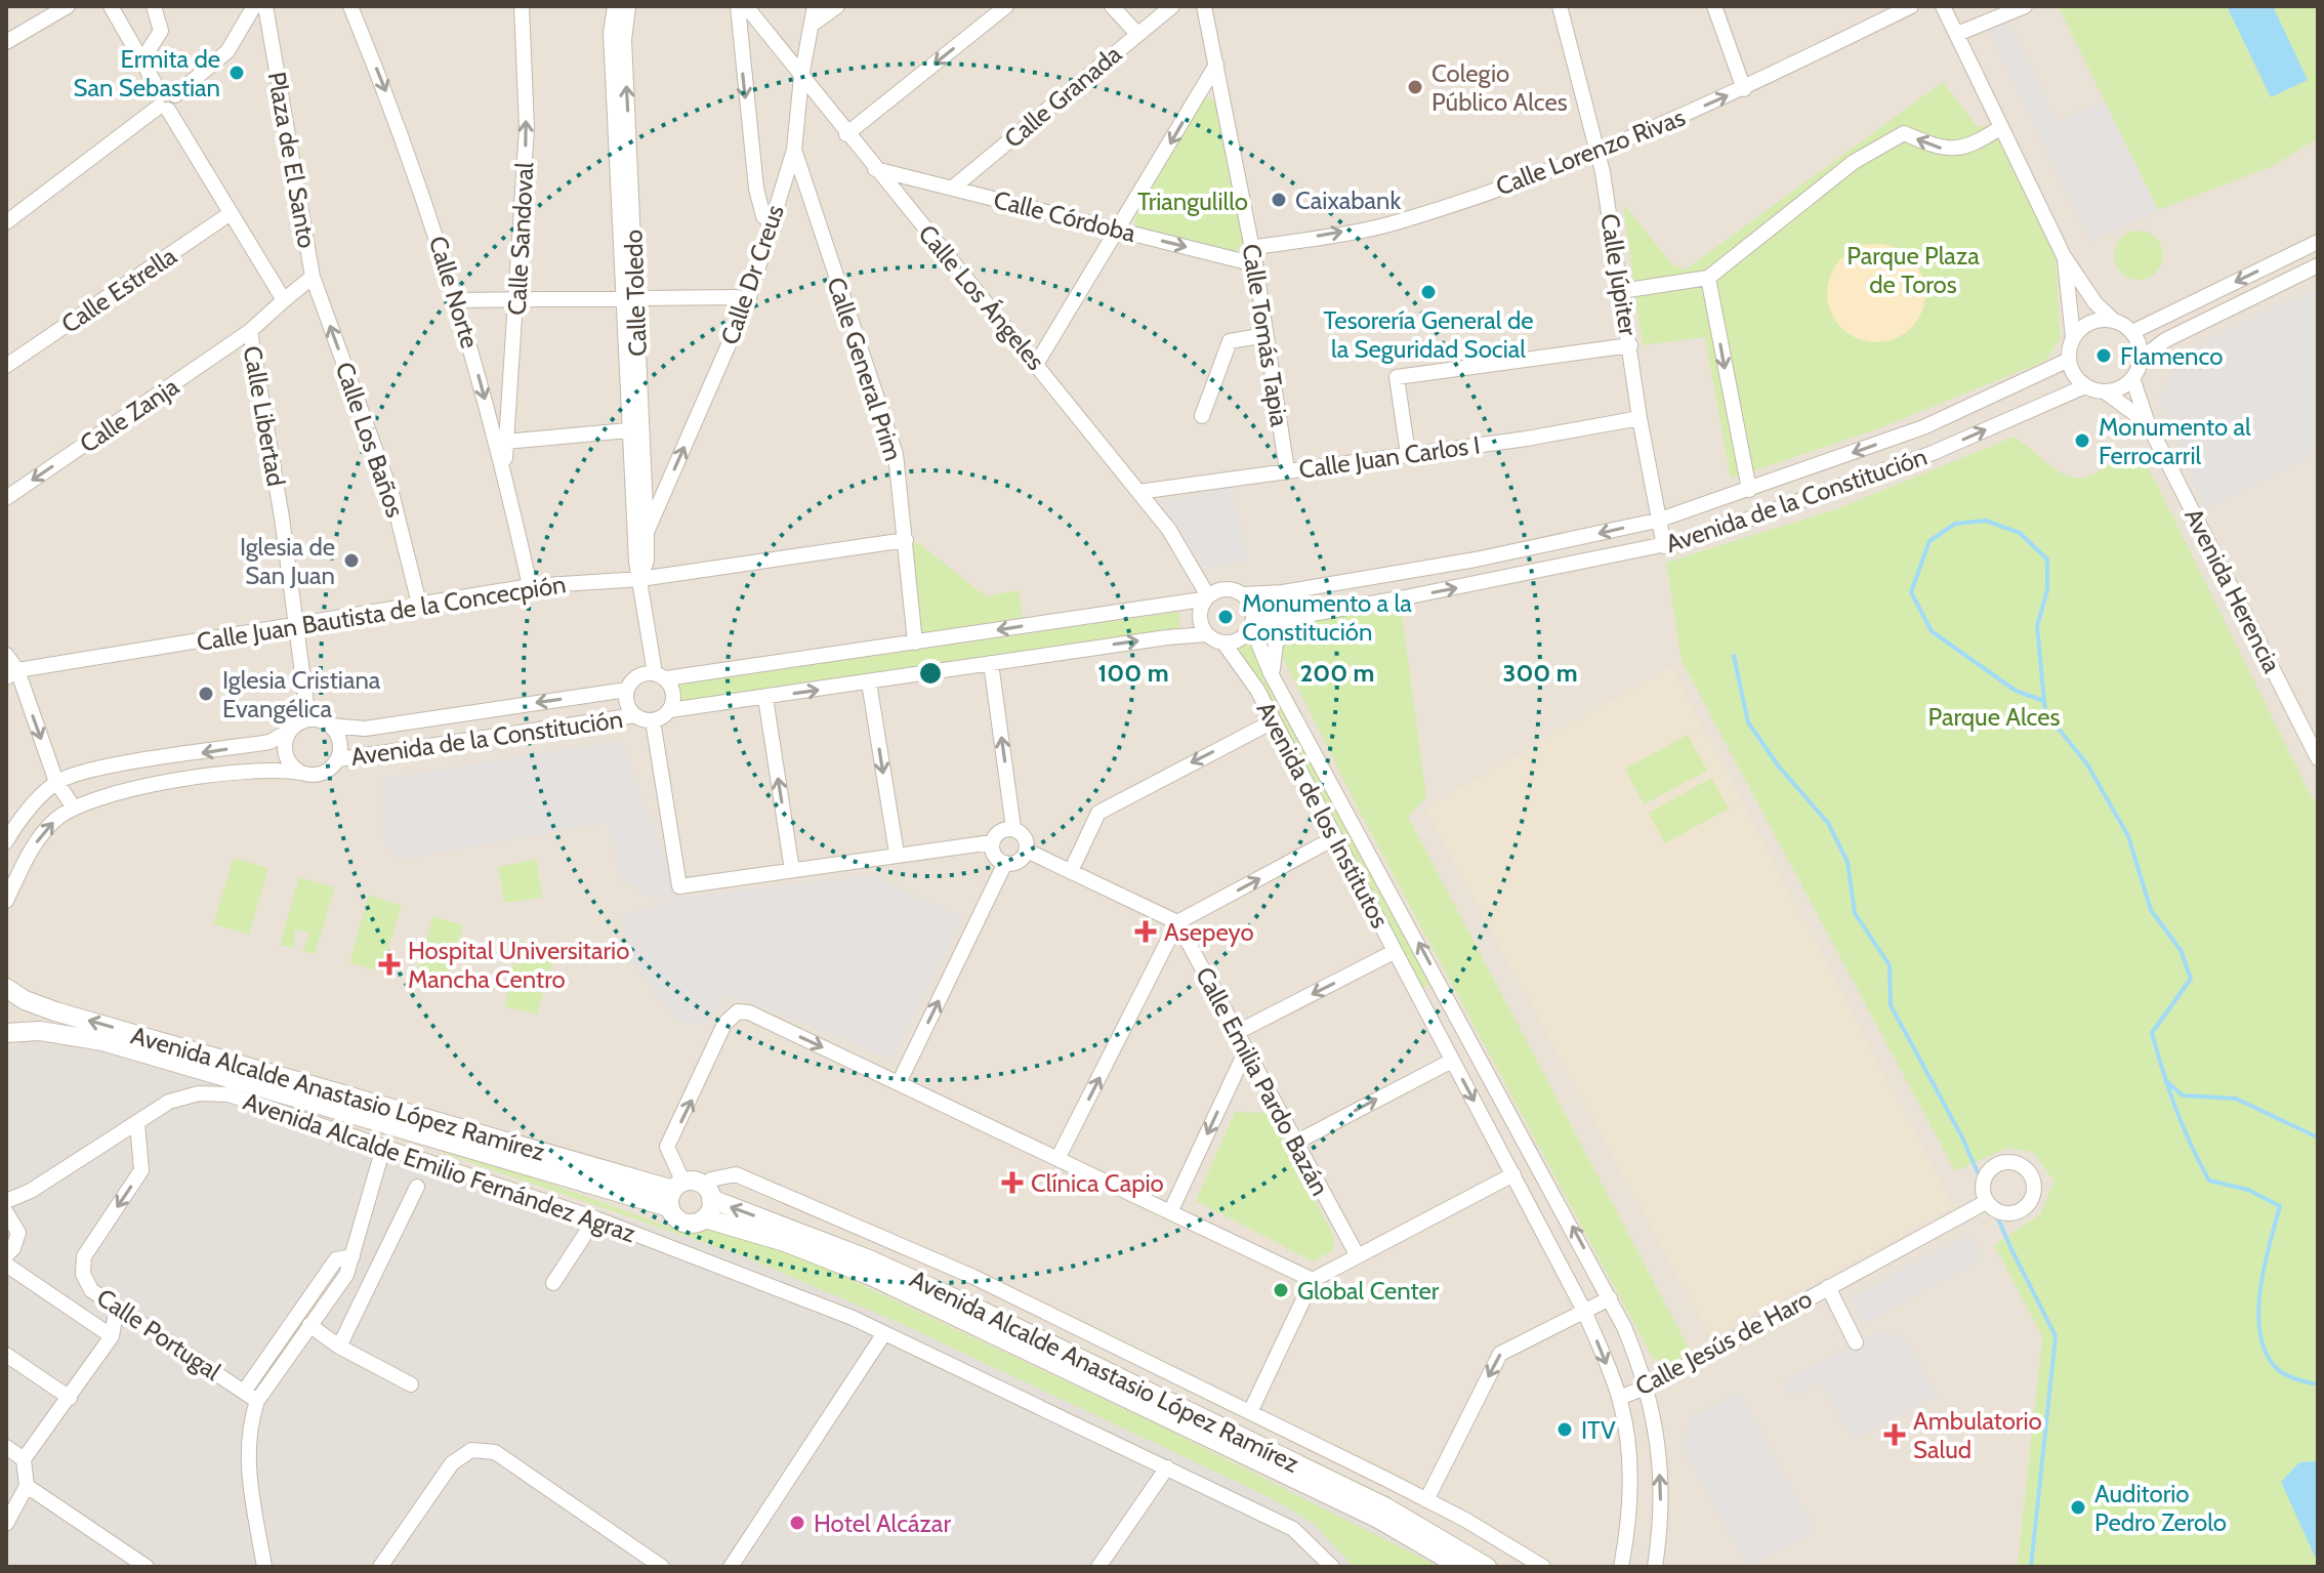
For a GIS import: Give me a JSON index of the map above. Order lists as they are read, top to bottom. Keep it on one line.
{"streets":{"street":["Calle Granada","Calle Lorenzo Rivas","Plaza de El Santo","Calle Córdoba","Calle Sandoval","Calle Dr Creus","Calle Júpiter","Calle Estrella","Calle Norte","Calle Toledo","Calle Los Ángeles","Calle Tomás Tapia","Calle General Prim","Calle Zanja","Calle Libertad","Calle Los Baños","Calle Juan Carlos I","Avenida de la Constitución","Avenida Herencia","Calle Juan Bautista de la Concecpión","Avenida de los Institutos","Calle Emilia Pardo Bazán","Avenida Alcalde Anastasio López Ramírez","Avenida Alcalde Emilio Fernández Agraz","Calle Portugal","Calle Jesús de Haro"]},"crossings":[["Calle Granada","Calle Córdoba"],["Calle Lorenzo Rivas","Calle Júpiter"],["Calle Lorenzo Rivas","Calle Tomás Tapia"],["Plaza de El Santo","Calle Libertad"],["Plaza de El Santo","Calle Los Baños"],["Calle Córdoba","Calle Los Ángeles"],["Calle Córdoba","Calle Tomás Tapia"],["Calle Sandoval","Calle Norte"],["Calle Dr Creus","Calle Toledo"],["Calle Dr Creus","Calle Los Ángeles"],["Calle Dr Creus","Calle General Prim"],["Calle Júpiter","Calle Juan Carlos I"],["Calle Júpiter","Avenida de la Constitución"],["Calle Norte","Calle Juan Bautista de la Concecpión"],["Calle Toledo","Avenida de la Constitución"],["Calle Toledo","Calle Juan Bautista de la Concecpión"],["Calle Los Ángeles","Calle Juan Carlos I"],["Calle Los Ángeles","Avenida de la Constitución"],["Calle Los Ángeles","Avenida de los Institutos"],["Calle Tomás Tapia","Calle Juan Carlos I"],["Calle General Prim","Calle Juan Bautista de la Concecpión"],["Calle Zanja","Calle Libertad"],["Calle Libertad","Avenida de la Constitución"],["Calle Libertad","Calle Juan Bautista de la Concecpión"],["Calle Los Baños","Calle Juan Bautista de la Concecpión"],["Avenida de la Constitución","Avenida Herencia"],["Avenida de la Constitución","Avenida de los Institutos"],["Avenida de los Institutos","Calle Jesús de Haro"],["Avenida Alcalde Emilio Fernández Agraz","Calle Portugal"]],"one_way":["Calle Lorenzo Rivas","Calle Córdoba","Calle Sandoval","Calle Dr Creus","Calle Norte","Calle Zanja","Calle Los Baños","Calle Portugal"],"parks":["Triangulillo","Parque Plaza de Toros","Parque Alces"],"places":{"other":["Ermita de San Sebastian","Colegio Público Alces","Caixabank","Tesorería General de la Seguridad Social","Flamenco","Monumento al Ferrocarril","Iglesia de San Juan","Monumento a la Constitución","Iglesia Cristiana Evangélica","Global Center","ITV","Auditorio Pedro Zerolo","Hotel Alcázar"],"health":["Asepeyo","Hospital Universitario Mancha Centro","Clínica Capio","Ambulatorio Salud"]},"rings":["100 m","200 m","300 m"]}
